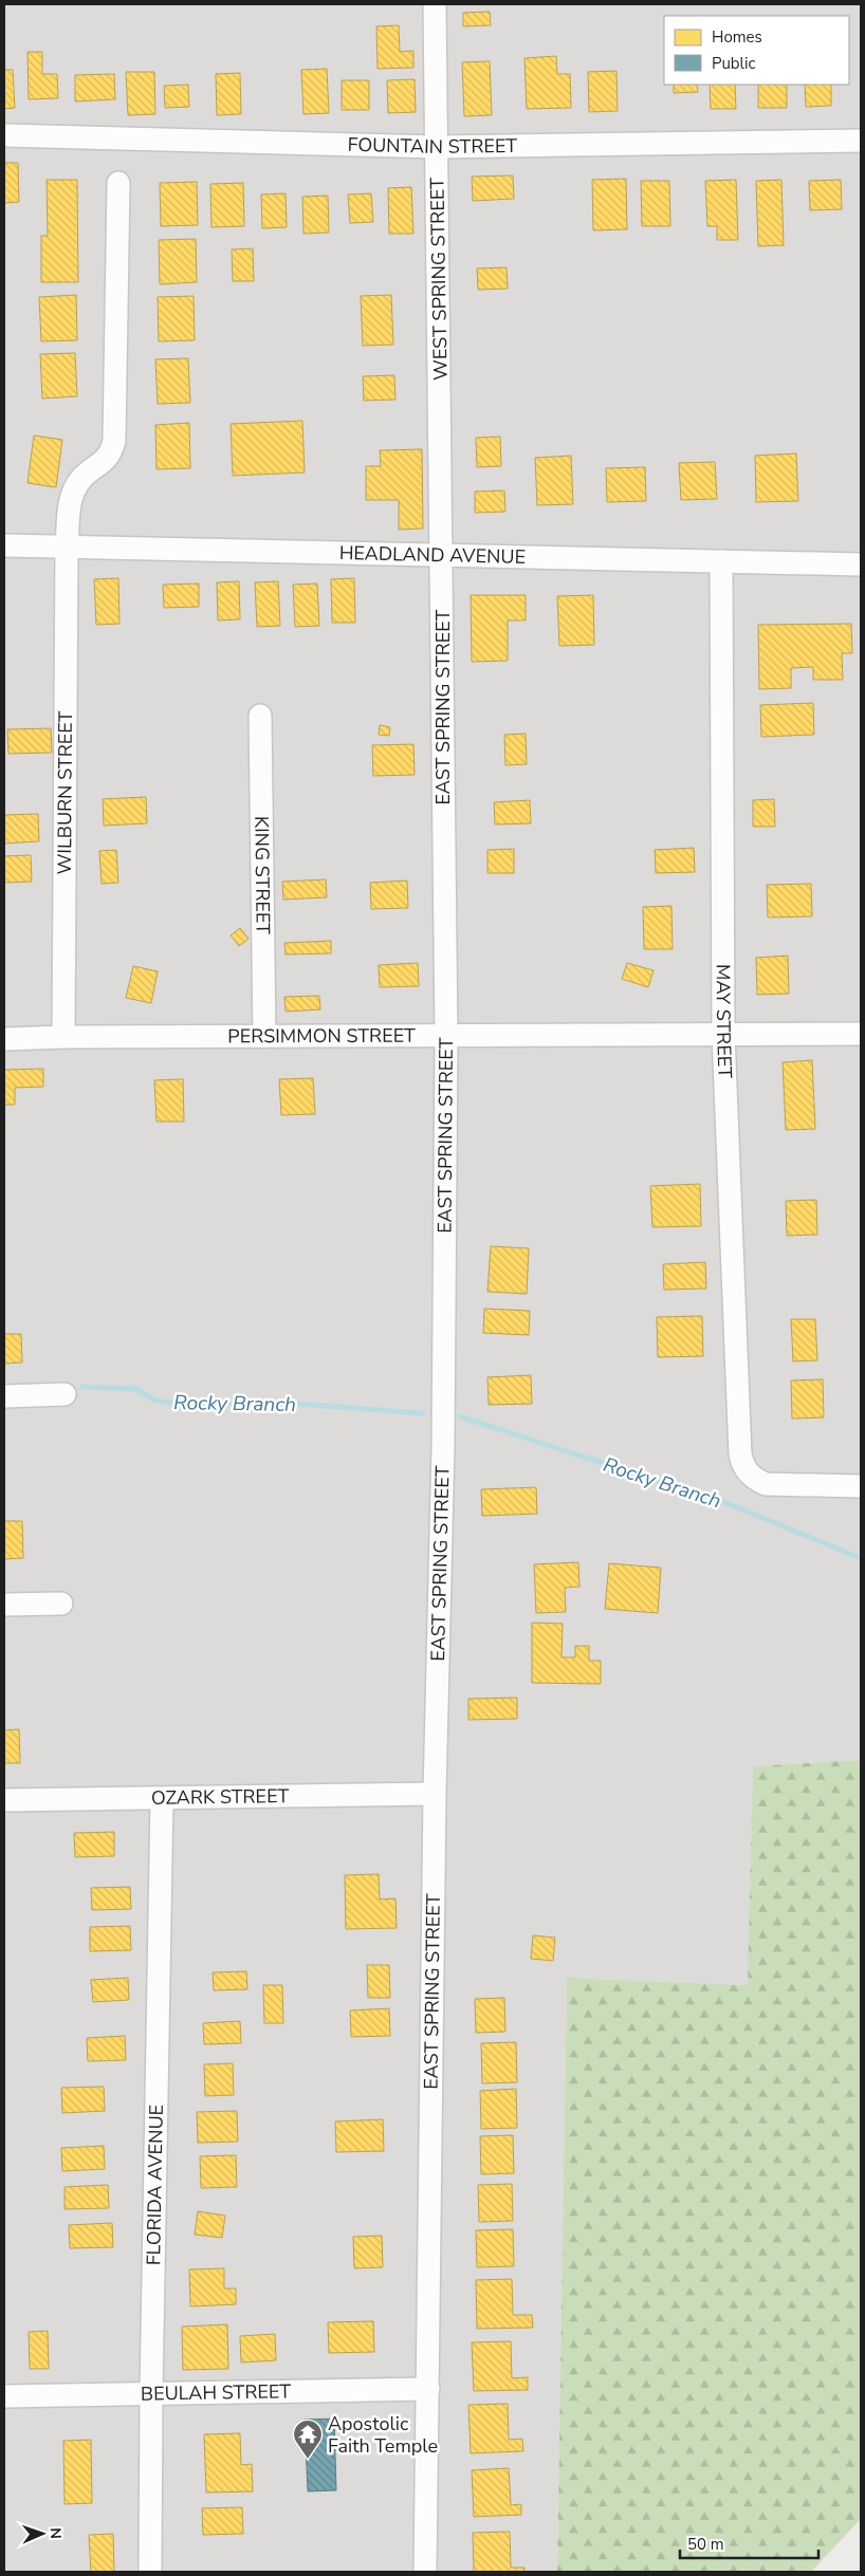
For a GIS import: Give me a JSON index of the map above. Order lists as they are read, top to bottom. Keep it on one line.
{"streets":{"street":["FOUNTAIN STREET","WEST SPRING STREET","HEADLAND AVENUE","EAST SPRING STREET","WILBURN STREET","KING STREET","MAY STREET","PERSIMMON STREET","OZARK STREET","FLORIDA AVENUE","BEULAH STREET"]},"crossings":[["FOUNTAIN STREET","WEST SPRING STREET"],["WEST SPRING STREET","HEADLAND AVENUE"],["WEST SPRING STREET","EAST SPRING STREET"],["HEADLAND AVENUE","EAST SPRING STREET"],["HEADLAND AVENUE","WILBURN STREET"],["HEADLAND AVENUE","MAY STREET"],["EAST SPRING STREET","PERSIMMON STREET"],["EAST SPRING STREET","OZARK STREET"],["EAST SPRING STREET","BEULAH STREET"],["WILBURN STREET","PERSIMMON STREET"],["KING STREET","PERSIMMON STREET"],["MAY STREET","PERSIMMON STREET"],["OZARK STREET","FLORIDA AVENUE"],["FLORIDA AVENUE","BEULAH STREET"]],"water":["Rocky Branch"],"places":{"temple":["Apostolic Faith Temple"]},"legend":["Homes","Public"],"scale_bar":"50 m","north":"right"}
